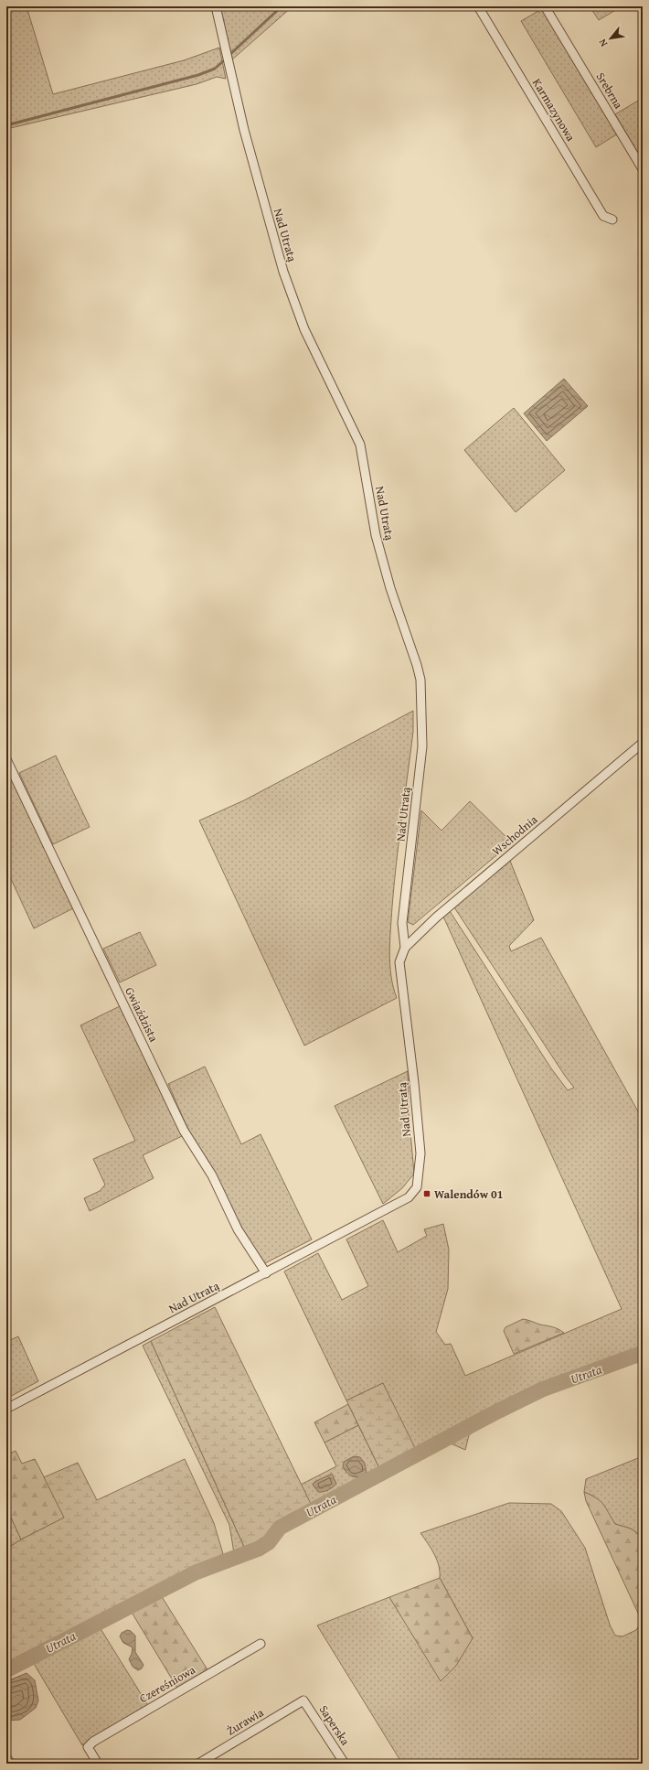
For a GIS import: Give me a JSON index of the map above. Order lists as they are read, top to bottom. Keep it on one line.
{"streets":{"street":["Srebrna","Karmazynowa","Nad Utratą","Wschodnia","Gwiaździsta","Czereśniowa","Żurawia","Saperska"]},"crossings":[["Nad Utratą","Wschodnia"],["Nad Utratą","Gwiaździsta"],["Żurawia","Saperska"]],"water":["Utrata"],"places":{"transit":["Walendów 01"]},"north":"bottom left"}
